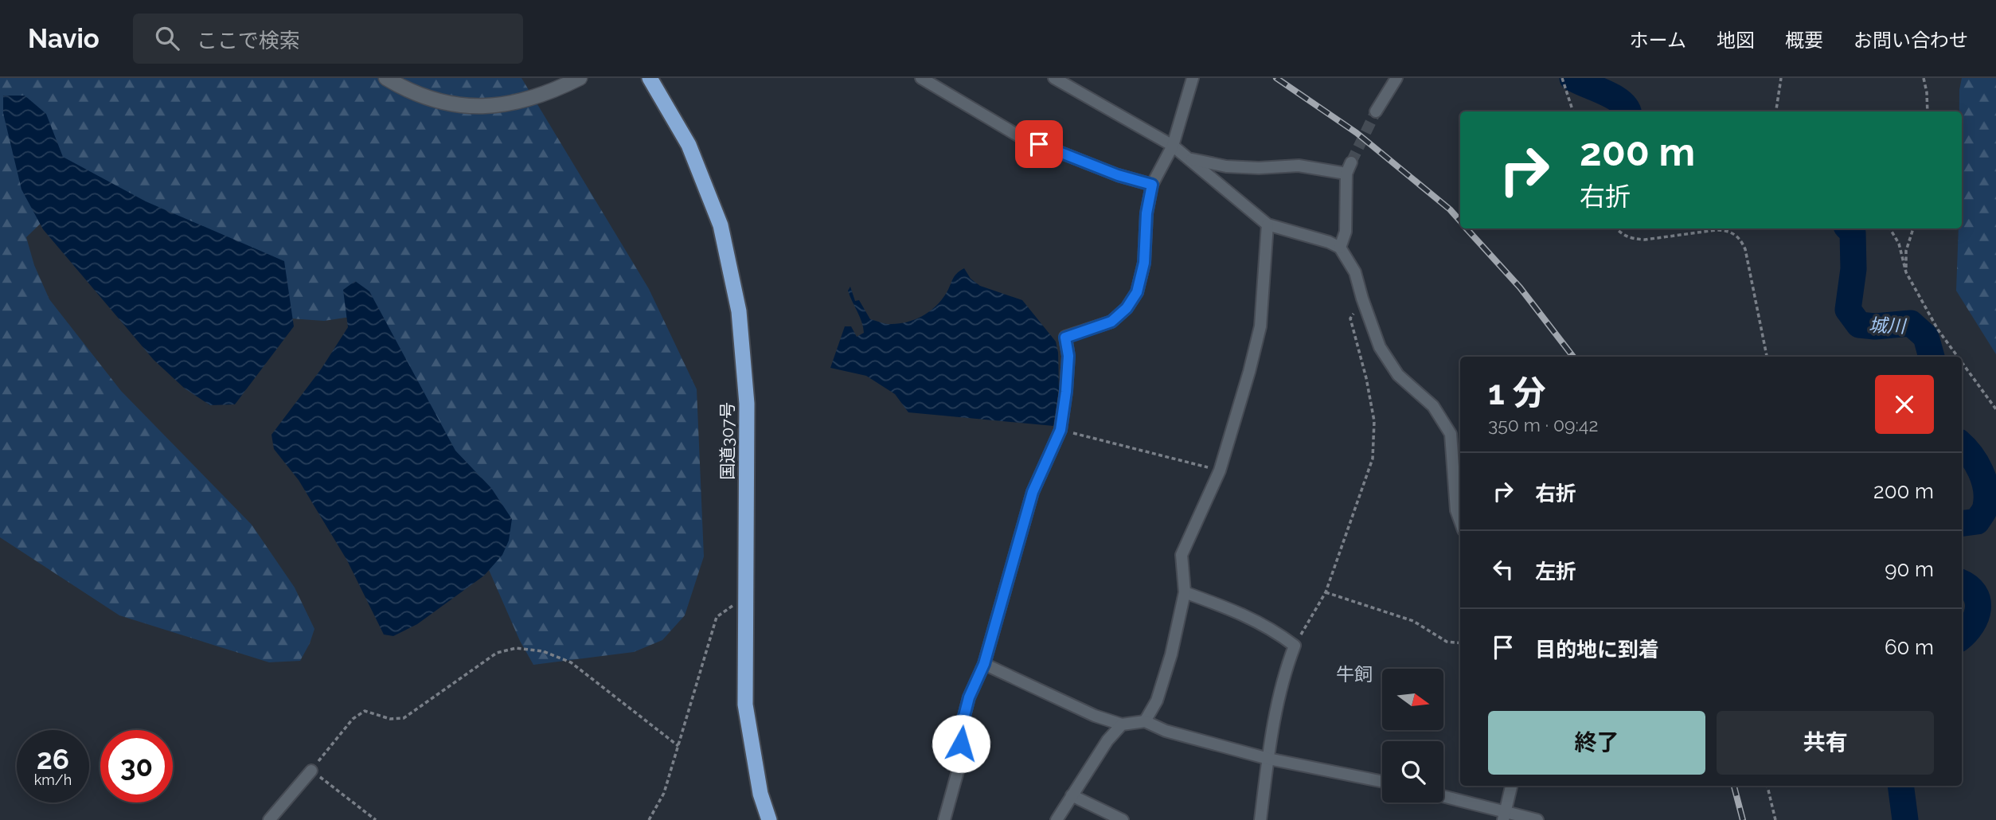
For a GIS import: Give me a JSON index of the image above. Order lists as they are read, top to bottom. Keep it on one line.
{"streets":{"highway":["国道307号"]},"districts":["牛飼"],"water":["城川"],"north":"right","page":{"header":"Navio","search":"ここで検索","nav":["ホーム","地図","概要","お問い合わせ"],"turn":["200 m","右折"],"heading":["1 分","350 m · 09:42"],"list":[{"name":"右折","value":"200 m"},{"name":"左折","value":"90 m"},{"name":"目的地に到着","value":"60 m"}],"buttons":["終了","共有"],"speed":"26 km/h","limit":"30"}}
